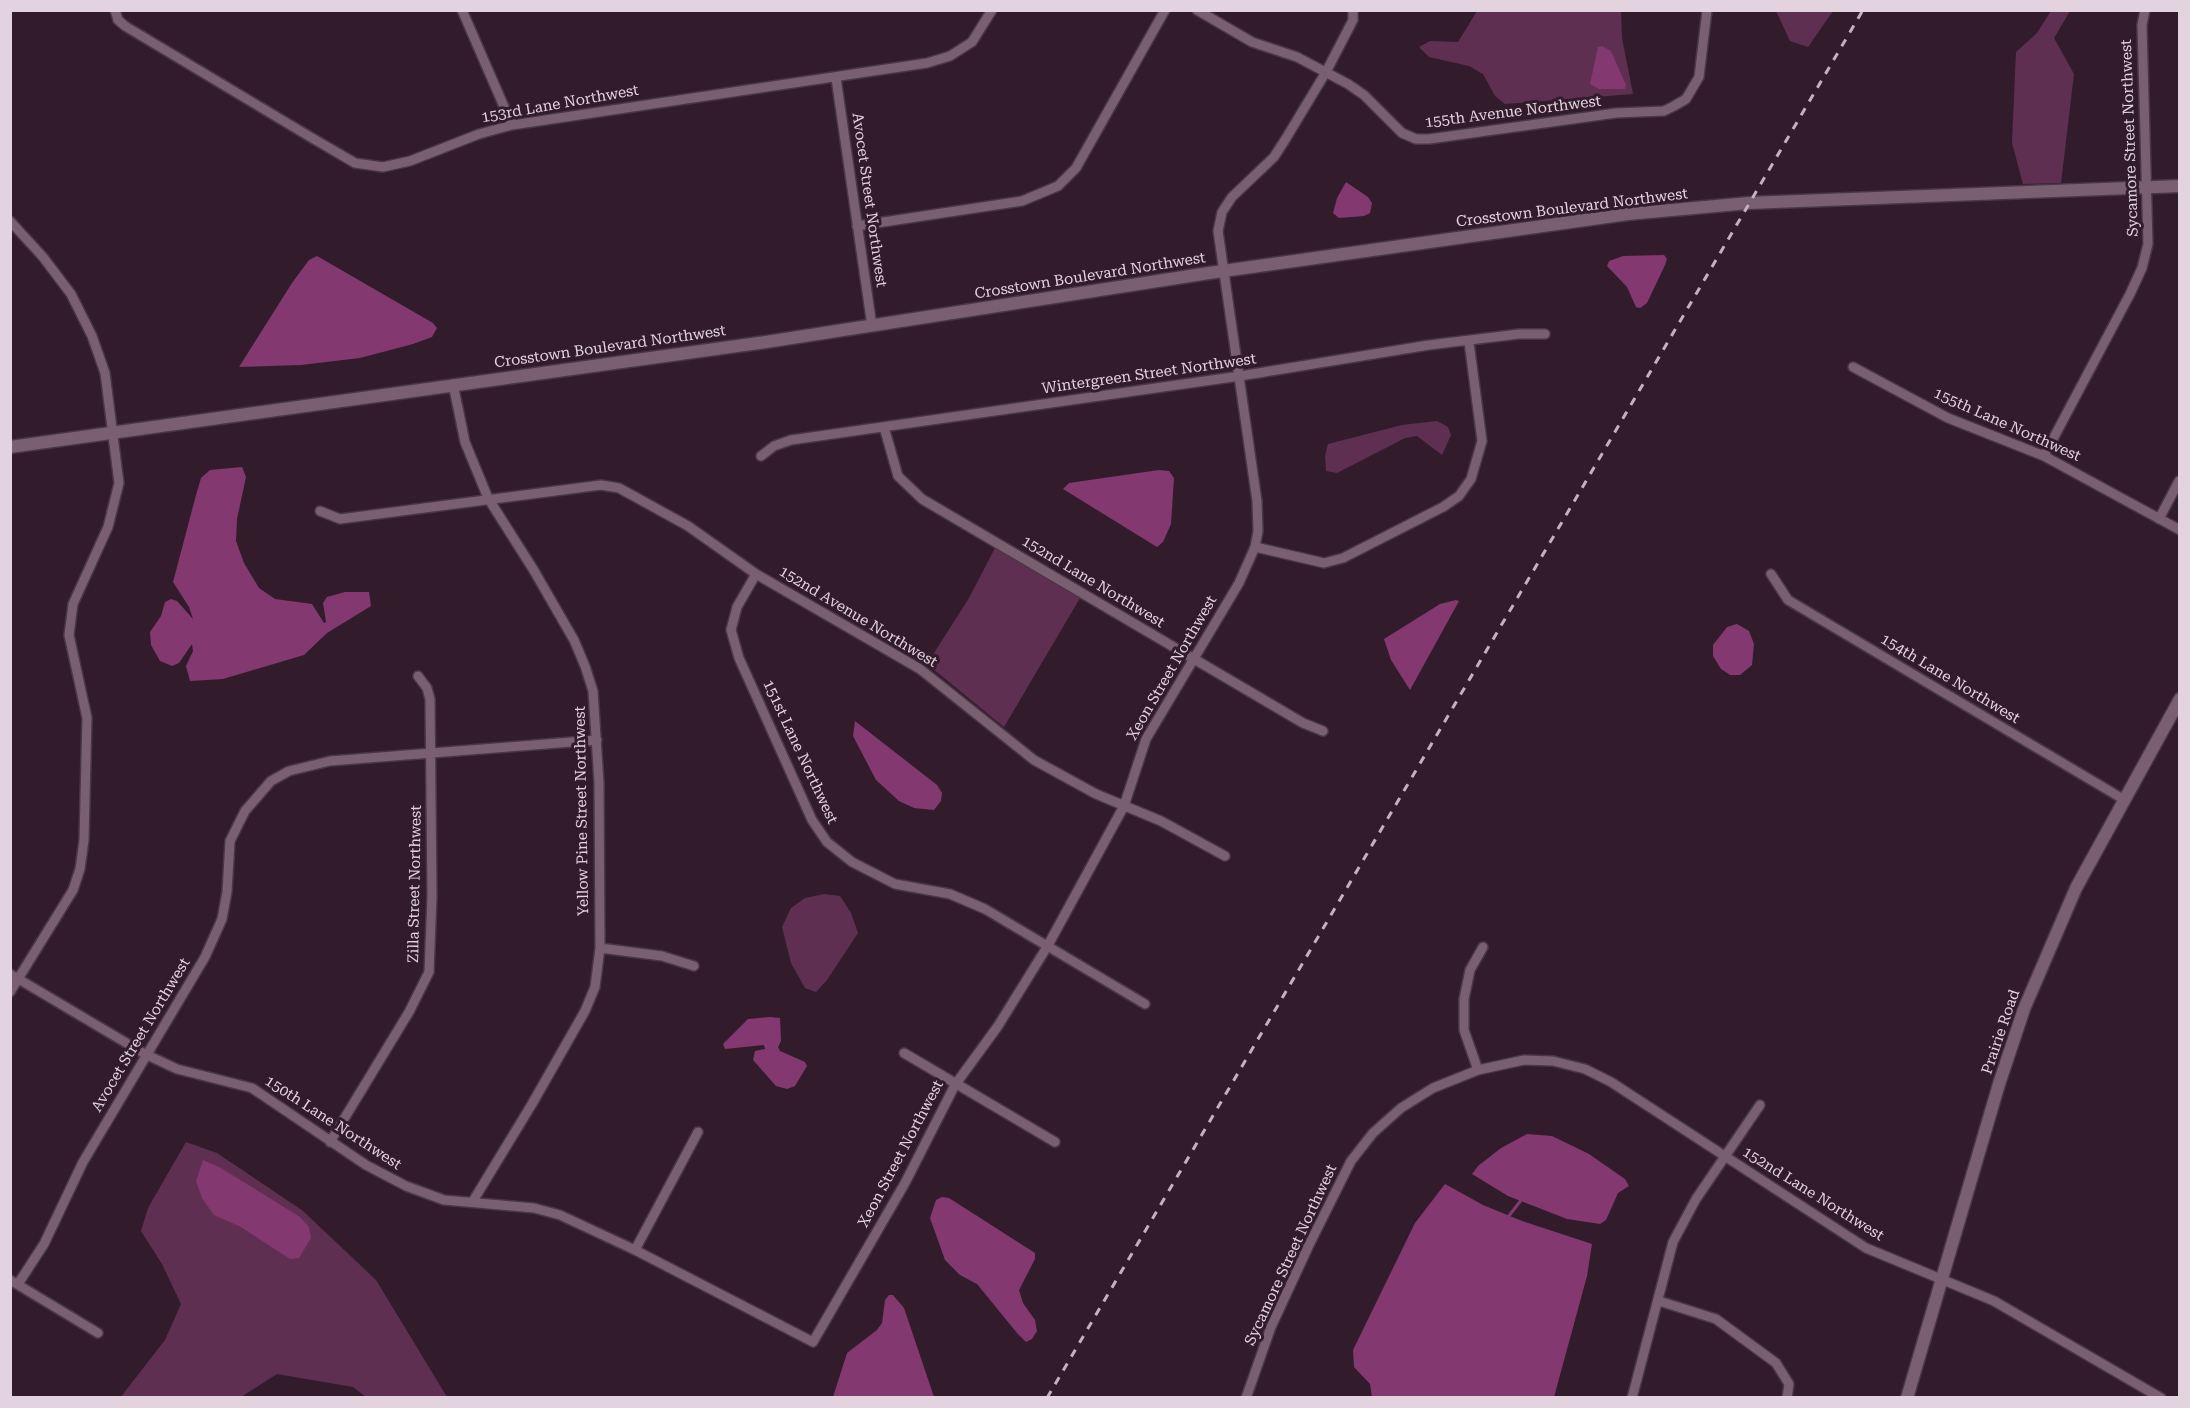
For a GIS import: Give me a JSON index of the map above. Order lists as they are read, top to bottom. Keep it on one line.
{"streets":{"street":["153rd Lane Northwest","155th Avenue Northwest","Sycamore Street Northwest","Avocet Street Northwest","Crosstown Boulevard Northwest","Wintergreen Street Northwest","155th Lane Northwest","152nd Lane Northwest","152nd Avenue Northwest","Xeon Street Northwest","154th Lane Northwest","151st Lane Northwest","Yellow Pine Street Northwest","Zilla Street Northwest","Prairie Road","150th Lane Northwest"]},"crossings":[["153rd Lane Northwest","Avocet Street Northwest"],["155th Avenue Northwest","Xeon Street Northwest"],["Sycamore Street Northwest","Crosstown Boulevard Northwest"],["Sycamore Street Northwest","155th Lane Northwest"],["Sycamore Street Northwest","152nd Lane Northwest"],["Avocet Street Northwest","Crosstown Boulevard Northwest"],["Avocet Street Northwest","Zilla Street Northwest"],["Avocet Street Northwest","150th Lane Northwest"],["Crosstown Boulevard Northwest","Xeon Street Northwest"],["Crosstown Boulevard Northwest","Yellow Pine Street Northwest"],["Wintergreen Street Northwest","152nd Lane Northwest"],["Wintergreen Street Northwest","Xeon Street Northwest"],["152nd Lane Northwest","Xeon Street Northwest"],["152nd Lane Northwest","Prairie Road"],["152nd Avenue Northwest","Xeon Street Northwest"],["152nd Avenue Northwest","151st Lane Northwest"],["152nd Avenue Northwest","Yellow Pine Street Northwest"],["Xeon Street Northwest","151st Lane Northwest"],["Xeon Street Northwest","150th Lane Northwest"],["154th Lane Northwest","Prairie Road"],["Yellow Pine Street Northwest","150th Lane Northwest"],["Zilla Street Northwest","150th Lane Northwest"]]}
